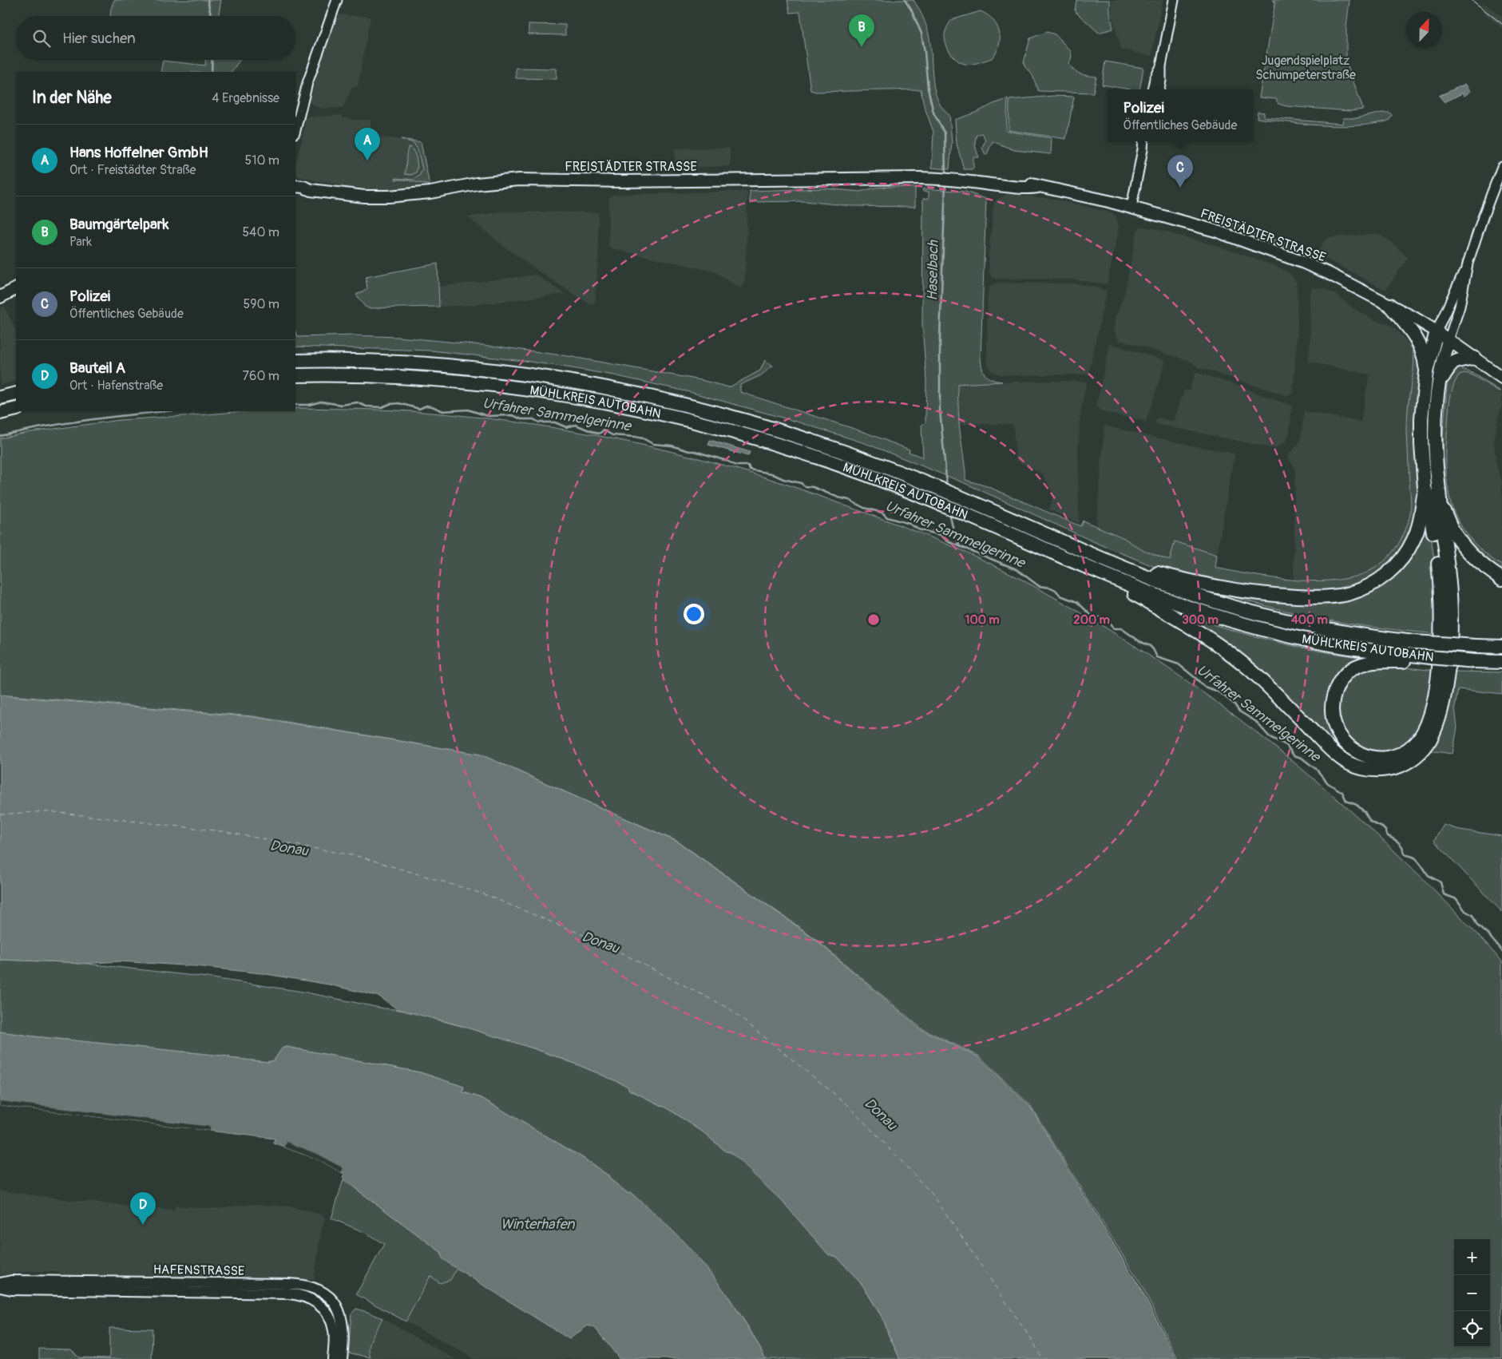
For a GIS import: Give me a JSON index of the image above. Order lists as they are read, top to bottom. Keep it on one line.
{"streets":{"highway":["MÜHLKREIS AUTOBAHN"],"main road":["FREISTÄDTER STRASSE","HAFENSTRASSE"]},"water":["Haselbach","Urfahrer Sammelgerinne","Donau","Winterhafen"],"parks":["Jugendspielplatz Schumpeterstraße"],"north":"top","page":{"pins":["B","A","C","D"],"search":"Hier suchen","heading":["In der Nähe","4 Ergebnisse"],"popup":["Polizei","Öffentliches Gebäude"],"list":[{"mark":"A","name":"Hans Hoffelner GmbH","note":"Ort · Freistädter Straße","value":"510 m"},{"mark":"B","name":"Baumgärtelpark","note":"Park","value":"540 m"},{"mark":"C","name":"Polizei","note":"Öffentliches Gebäude","value":"590 m"},{"mark":"D","name":"Bauteil A","note":"Ort · Hafenstraße","value":"760 m"}],"map_buttons":["+","−"]},"rings":["100 m","200 m","300 m","400 m"]}
